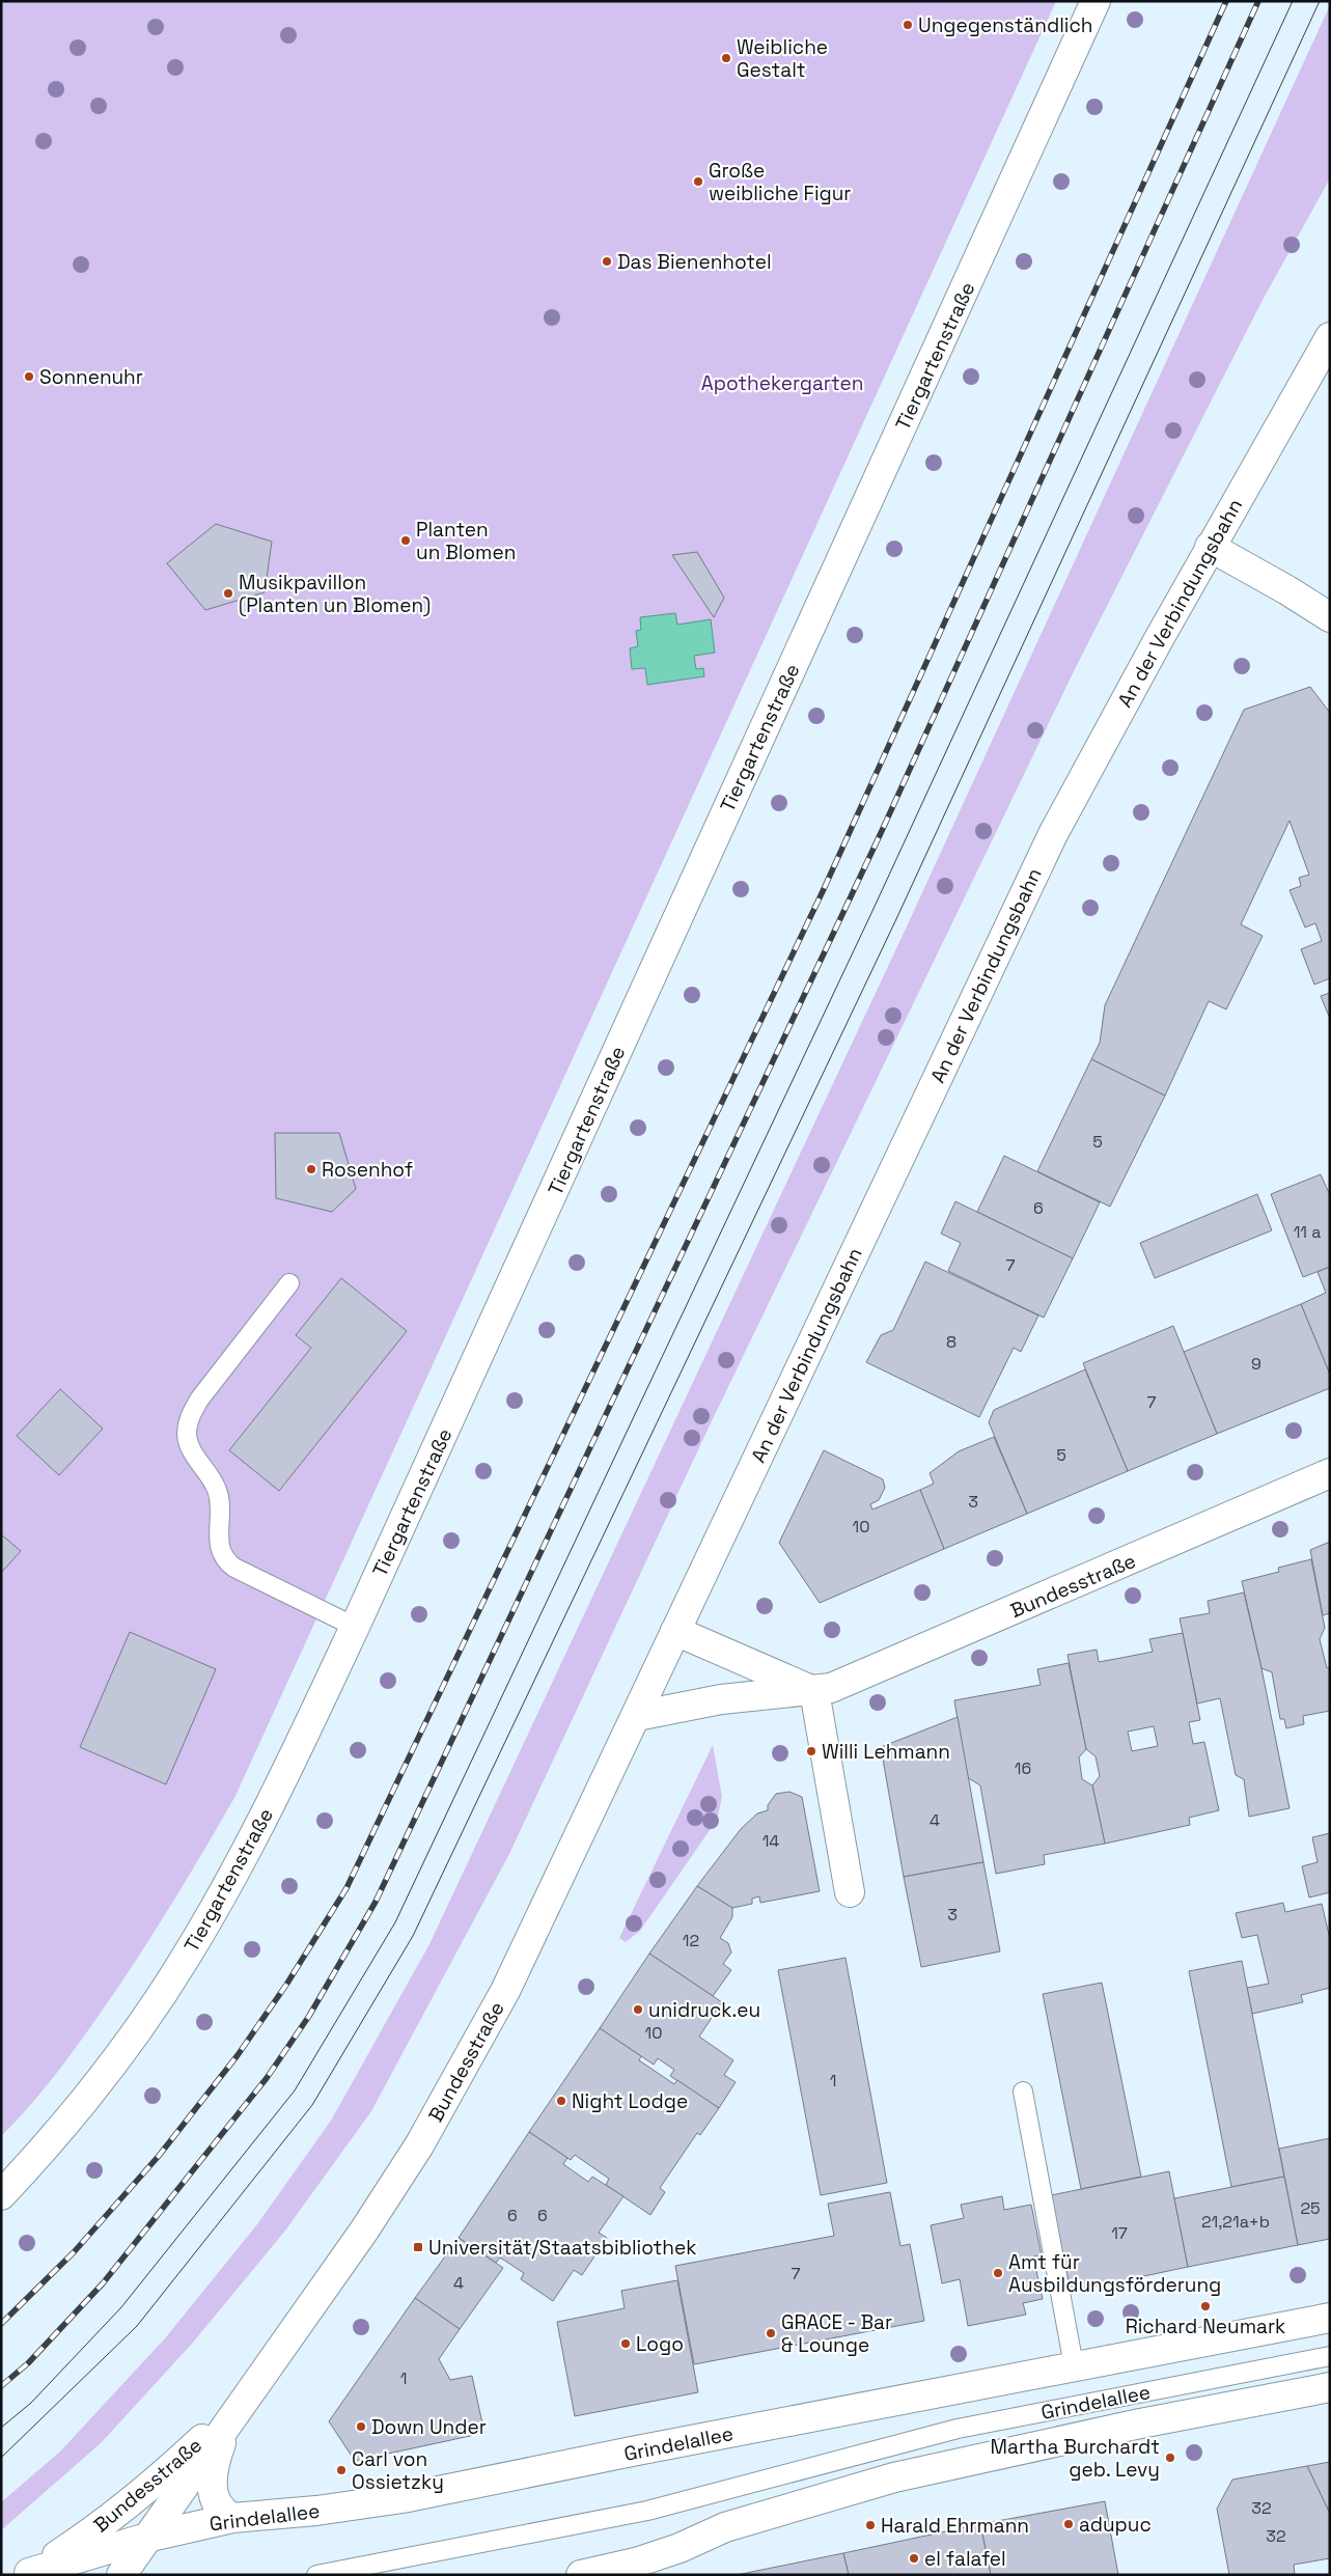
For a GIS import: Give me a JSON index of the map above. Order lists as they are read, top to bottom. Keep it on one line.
{"streets":{"main road":["Tiergartenstraße","An der Verbindungsbahn","Bundesstraße","Grindelallee"]},"crossings":[["An der Verbindungsbahn","Bundesstraße"],["Bundesstraße","Grindelallee"]],"parks":["Apothekergarten"],"places":{"other":["Ungegenständlich","Weibliche Gestalt","Große weibliche Figur","Das Bienenhotel","Sonnenuhr","Planten un Blomen","Musikpavillon (Planten un Blomen)","Rosenhof","Willi Lehmann","unidruck.eu","Night Lodge","Amt für Ausbildungsförderung","Richard Neumark","GRACE - Bar & Lounge","Logo","Down Under","Martha Burchardt geb. Levy","Carl von Ossietzky","adupuc","Harald Ehrmann","el falafel"],"transit":["Universität/Staatsbibliothek"]},"house_numbers":["5","6","11 a","7","8","9","7","5","3","10","16","4","14","3","12","10","1","25","6","6","21,21a+b","17","7","4","1","32","32"]}
